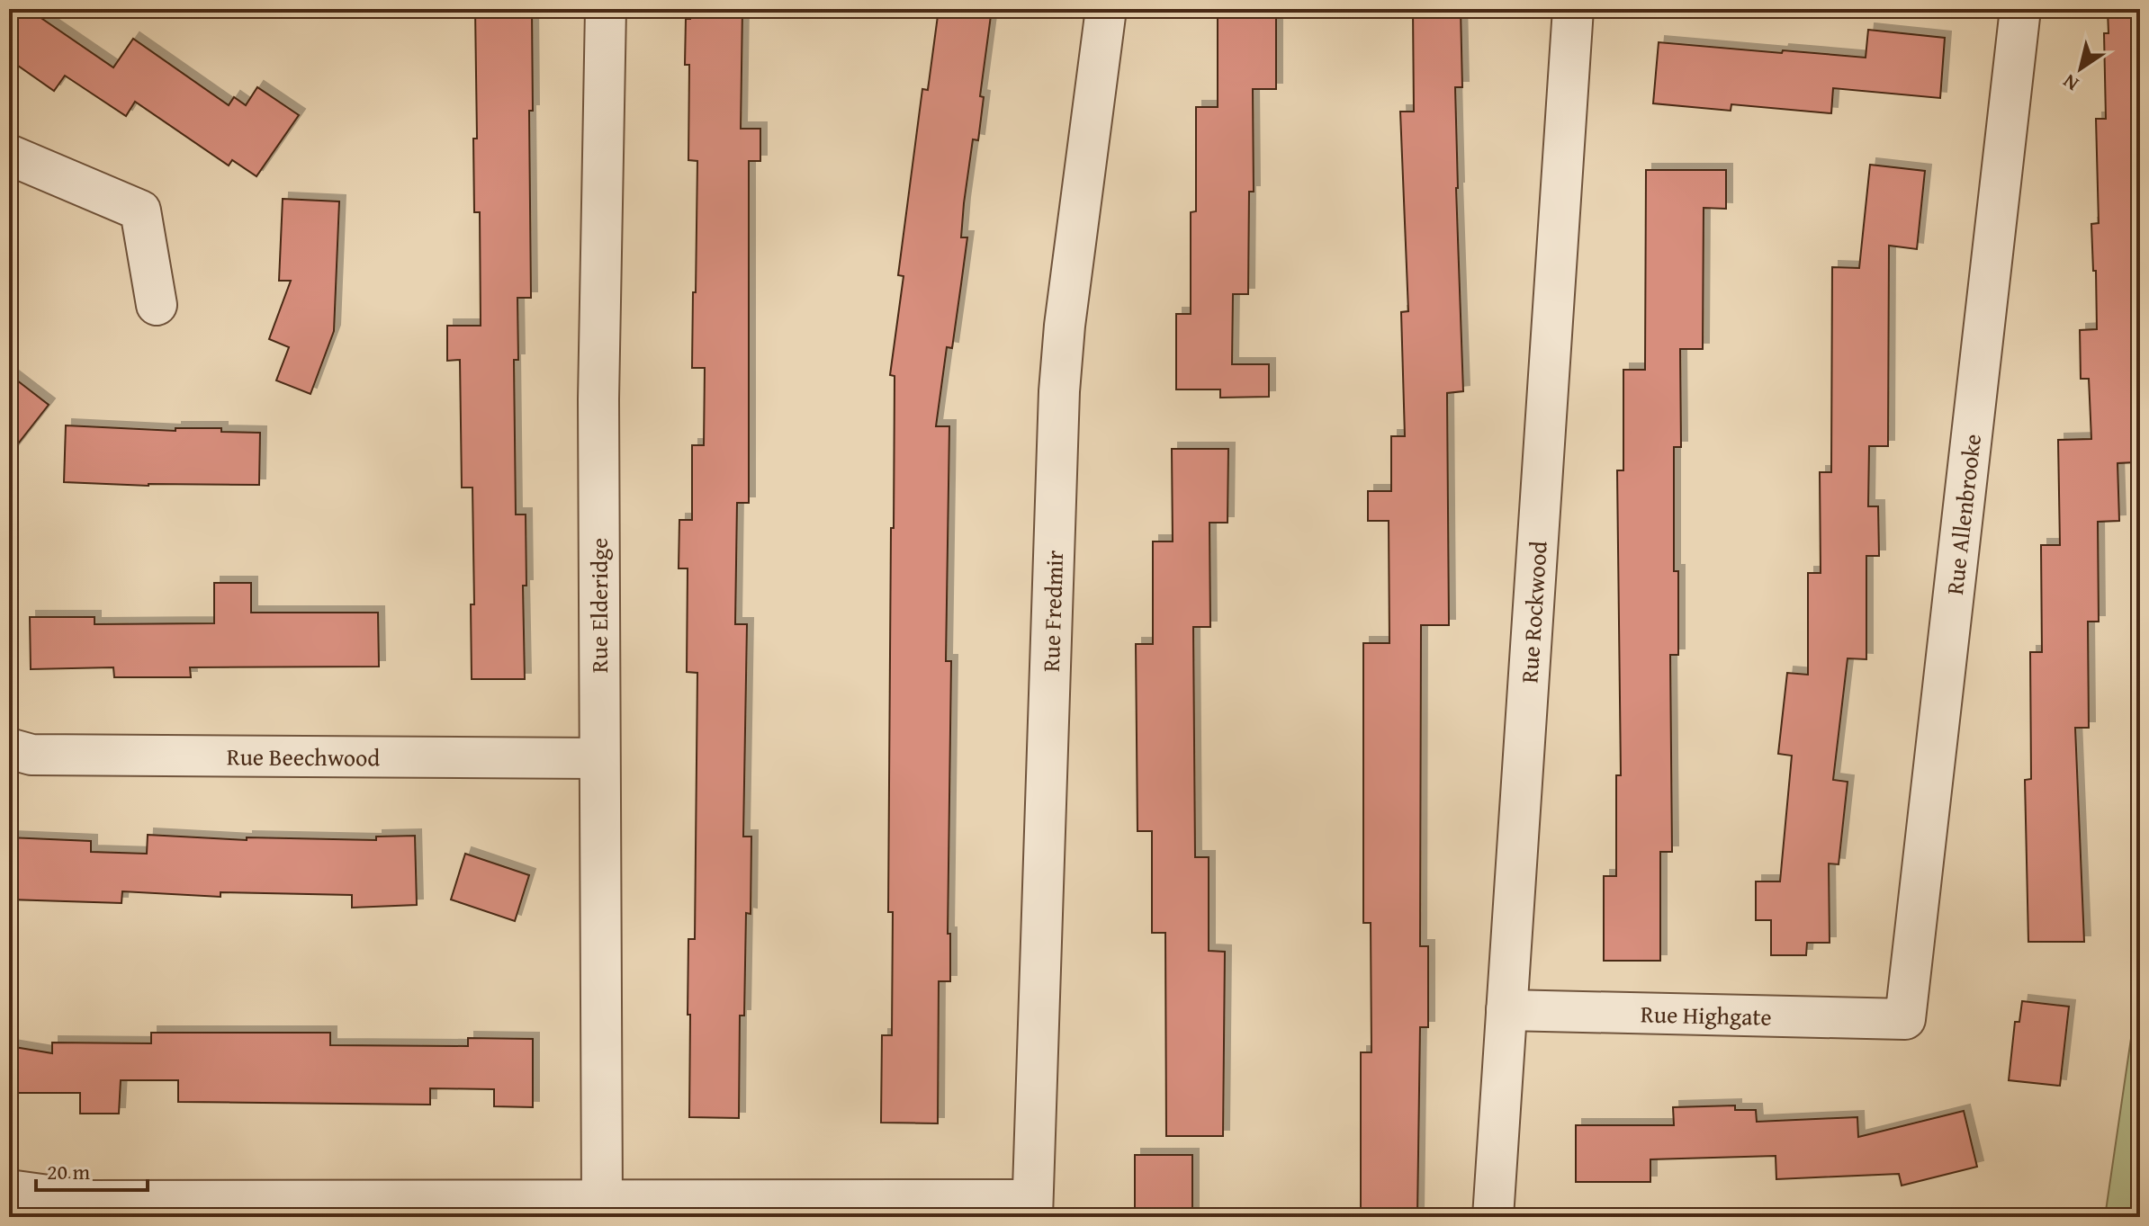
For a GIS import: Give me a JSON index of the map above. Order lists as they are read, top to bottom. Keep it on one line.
{"streets":{"street":["Rue Allenbrooke","Rue Elderidge","Rue Fredmir","Rue Rockwood","Rue Beechwood","Rue Highgate"]},"crossings":[["Rue Allenbrooke","Rue Highgate"],["Rue Elderidge","Rue Beechwood"],["Rue Rockwood","Rue Highgate"]],"scale_bar":"20 m","north":"bottom left"}
